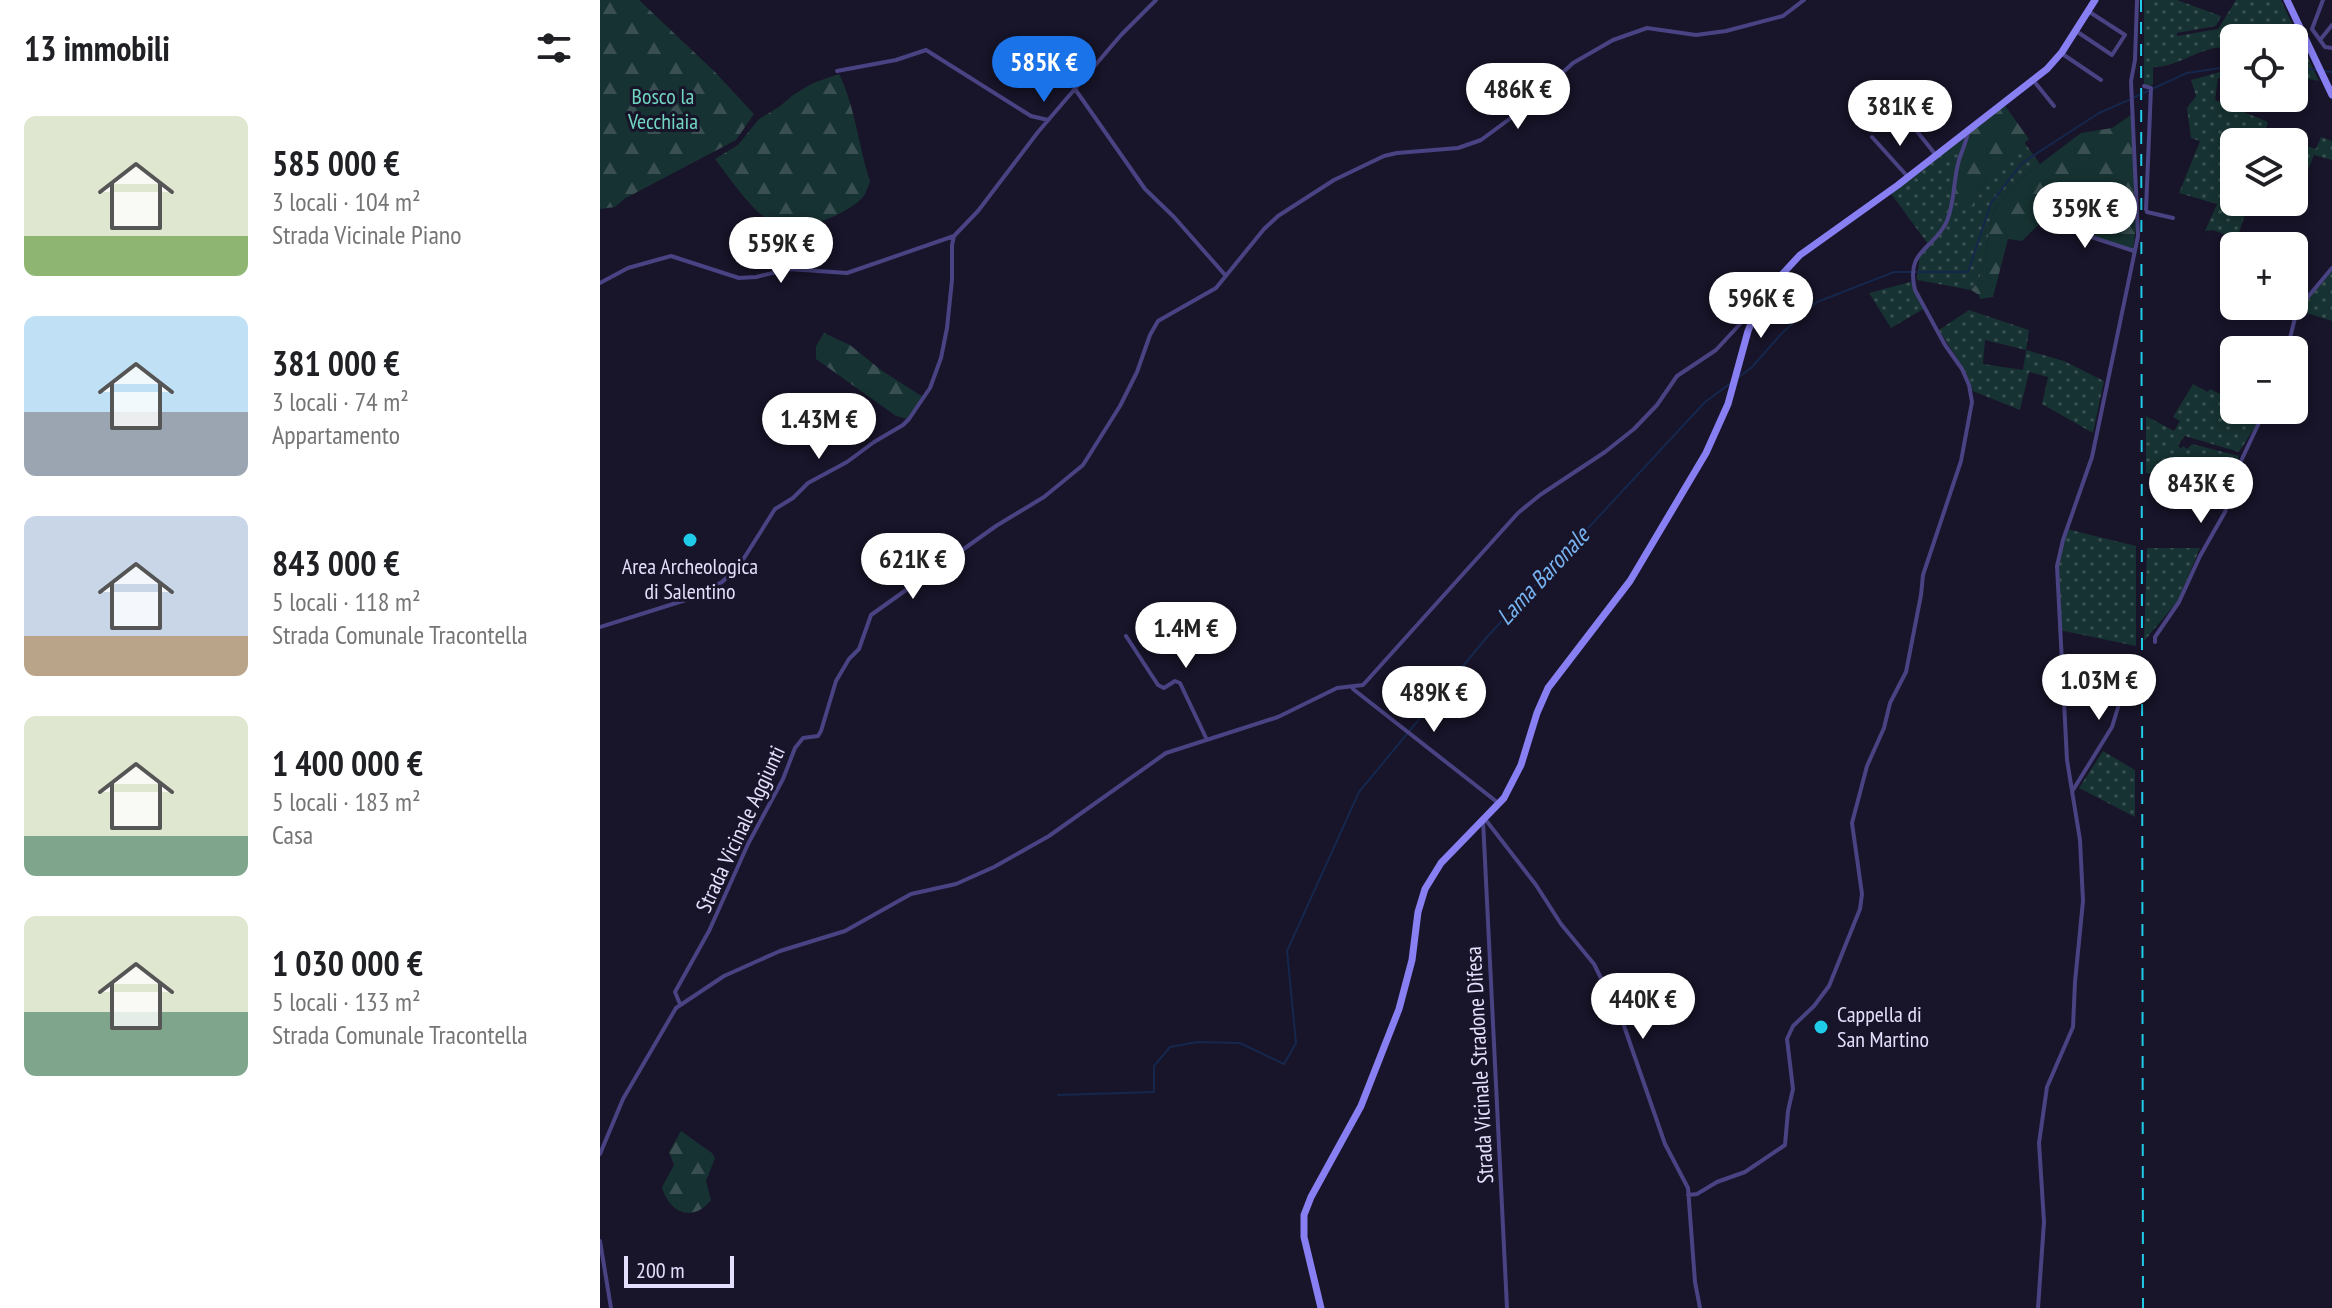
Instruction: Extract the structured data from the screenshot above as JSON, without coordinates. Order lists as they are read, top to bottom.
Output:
{
  "streets": {
    "street": ["Strada Vicinale Aggiunti", "Strada Vicinale Stradone Difesa"]
  },
  "water": ["Lama Baronale"],
  "parks": ["Bosco la Vecchiaia"],
  "places": ["Area Archeologica di Salentino", "Cappella di San Martino"],
  "scale_bar": "200 m",
  "page": {
    "heading": "13 immobili",
    "map_buttons": ["+", "−"],
    "price": [
      "585K €",
      "486K €",
      "381K €",
      "359K €",
      "559K €",
      "596K €",
      "1.43M €",
      "843K €",
      "621K €",
      "1.4M €",
      "1.03M €",
      "489K €",
      "440K €"
    ],
    "list": [
      {
        "name": "585 000 €",
        "note": "3 locali · 104 m² · Strada Vicinale Piano"
      },
      {
        "name": "381 000 €",
        "note": "3 locali · 74 m² · Appartamento"
      },
      {
        "name": "843 000 €",
        "note": "5 locali · 118 m² · Strada Comunale Tracontella"
      },
      {
        "name": "1 400 000 €",
        "note": "5 locali · 183 m² · Casa"
      },
      {
        "name": "1 030 000 €",
        "note": "5 locali · 133 m² · Strada Comunale Tracontella"
      }
    ],
    "scale": "200 m"
  }
}
